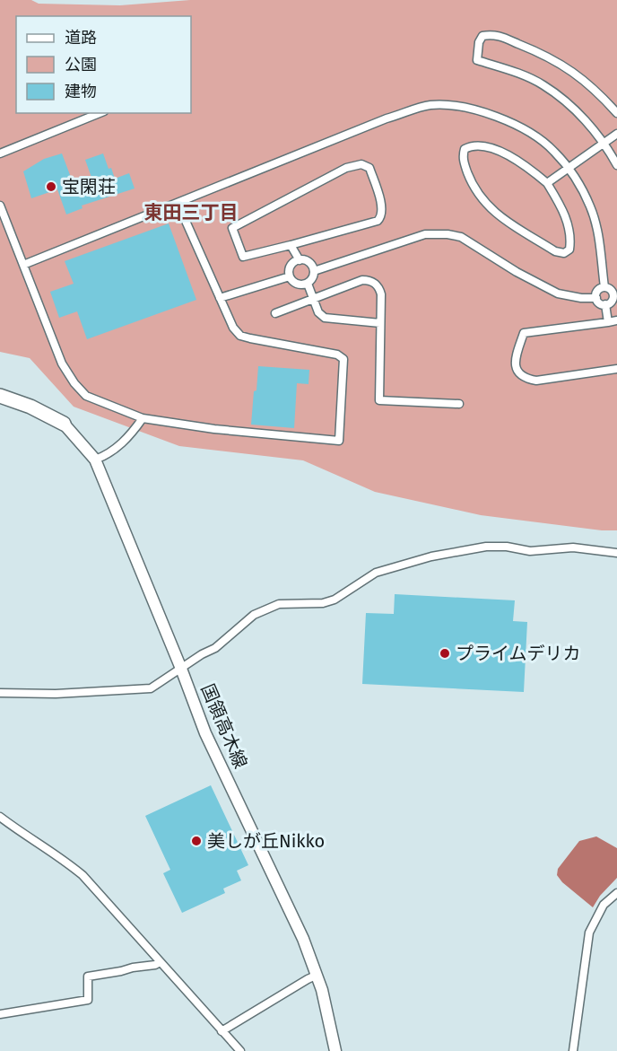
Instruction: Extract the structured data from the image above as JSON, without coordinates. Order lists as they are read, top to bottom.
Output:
{
  "streets": {
    "main road": ["国領高木線"]
  },
  "districts": ["東田三丁目"],
  "places": ["宝閑荘", "プライムデリカ", "美しが丘Nikko"],
  "legend": ["道路", "公園", "建物"]
}
